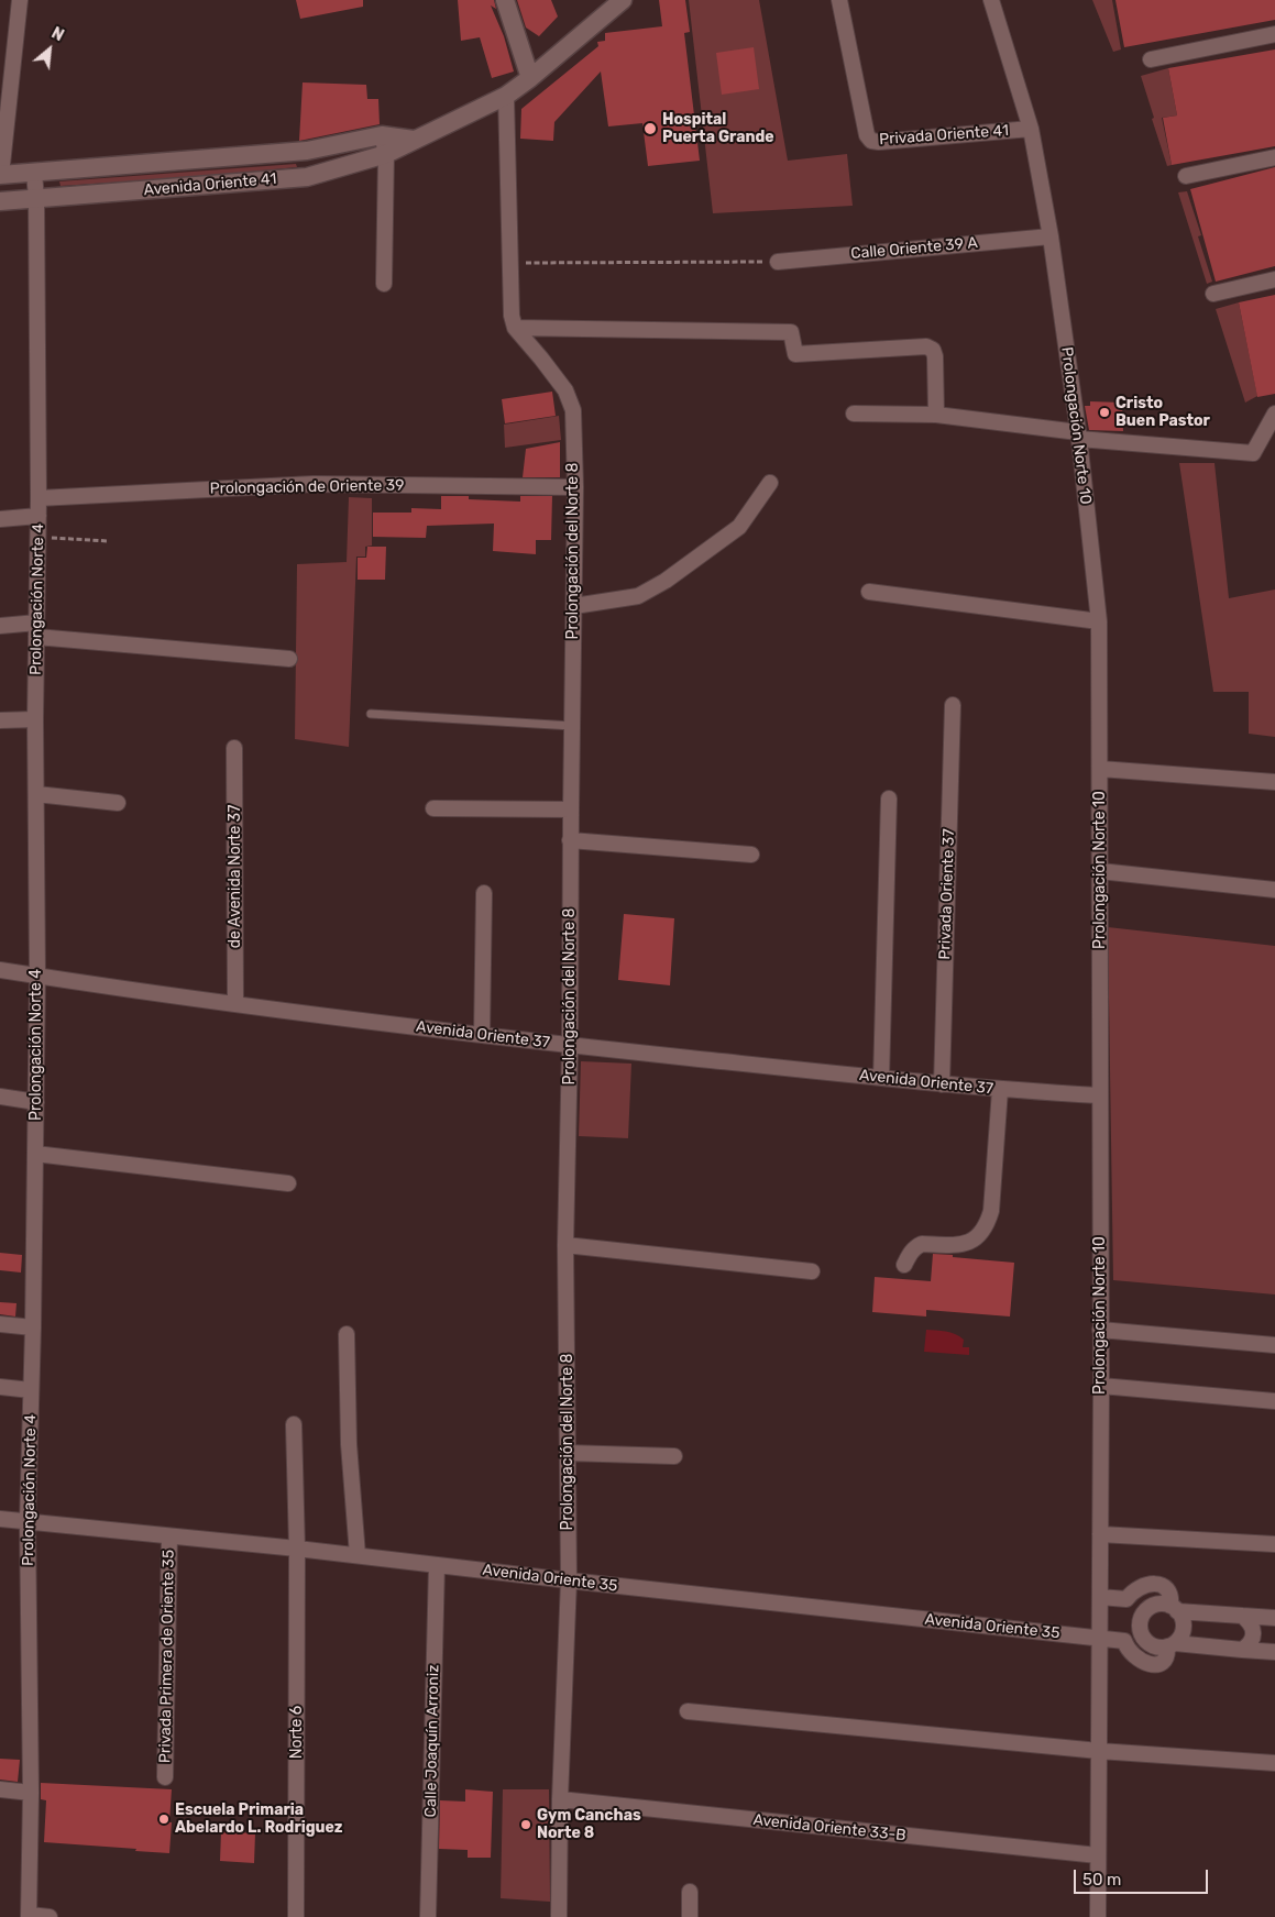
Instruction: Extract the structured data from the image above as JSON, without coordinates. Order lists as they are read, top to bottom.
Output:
{
  "streets": {
    "street": [
      "Privada Oriente 41",
      "Avenida Oriente 41",
      "Calle Oriente 39 A",
      "Prolongación Norte 10",
      "Prolongación de Oriente 39",
      "Prolongación del Norte 8",
      "Prolongación Norte 4",
      "de Avenida Norte 37",
      "Privada Oriente 37",
      "Avenida Oriente 37",
      "Avenida Oriente 35",
      "Privada Primera de Oriente 35",
      "Norte 6",
      "Calle Joaquín Arroniz",
      "Avenida Oriente 33-B"
    ]
  },
  "crossings": [
    ["Privada Oriente 41", "Prolongación Norte 10"],
    ["Avenida Oriente 41", "Prolongación Norte 4"],
    ["Calle Oriente 39 A", "Prolongación Norte 10"],
    ["Prolongación Norte 10", "Avenida Oriente 37"],
    ["Prolongación Norte 10", "Avenida Oriente 35"],
    ["Prolongación Norte 10", "Avenida Oriente 33-B"],
    ["Prolongación de Oriente 39", "Prolongación del Norte 8"],
    ["Prolongación de Oriente 39", "Prolongación Norte 4"],
    ["Prolongación del Norte 8", "Avenida Oriente 37"],
    ["Prolongación del Norte 8", "Avenida Oriente 35"],
    ["Prolongación del Norte 8", "Avenida Oriente 33-B"],
    ["Prolongación Norte 4", "Avenida Oriente 37"],
    ["Prolongación Norte 4", "Avenida Oriente 35"],
    ["de Avenida Norte 37", "Avenida Oriente 37"],
    ["Privada Oriente 37", "Avenida Oriente 37"],
    ["Avenida Oriente 35", "Privada Primera de Oriente 35"],
    ["Avenida Oriente 35", "Norte 6"],
    ["Avenida Oriente 35", "Calle Joaquín Arroniz"]
  ],
  "places": [
    "Hospital Puerta Grande",
    "Cristo Buen Pastor",
    "Escuela Primaria Abelardo L. Rodriguez",
    "Gym Canchas Norte 8"
  ],
  "scale_bar": "50 m",
  "north": "top right"
}
